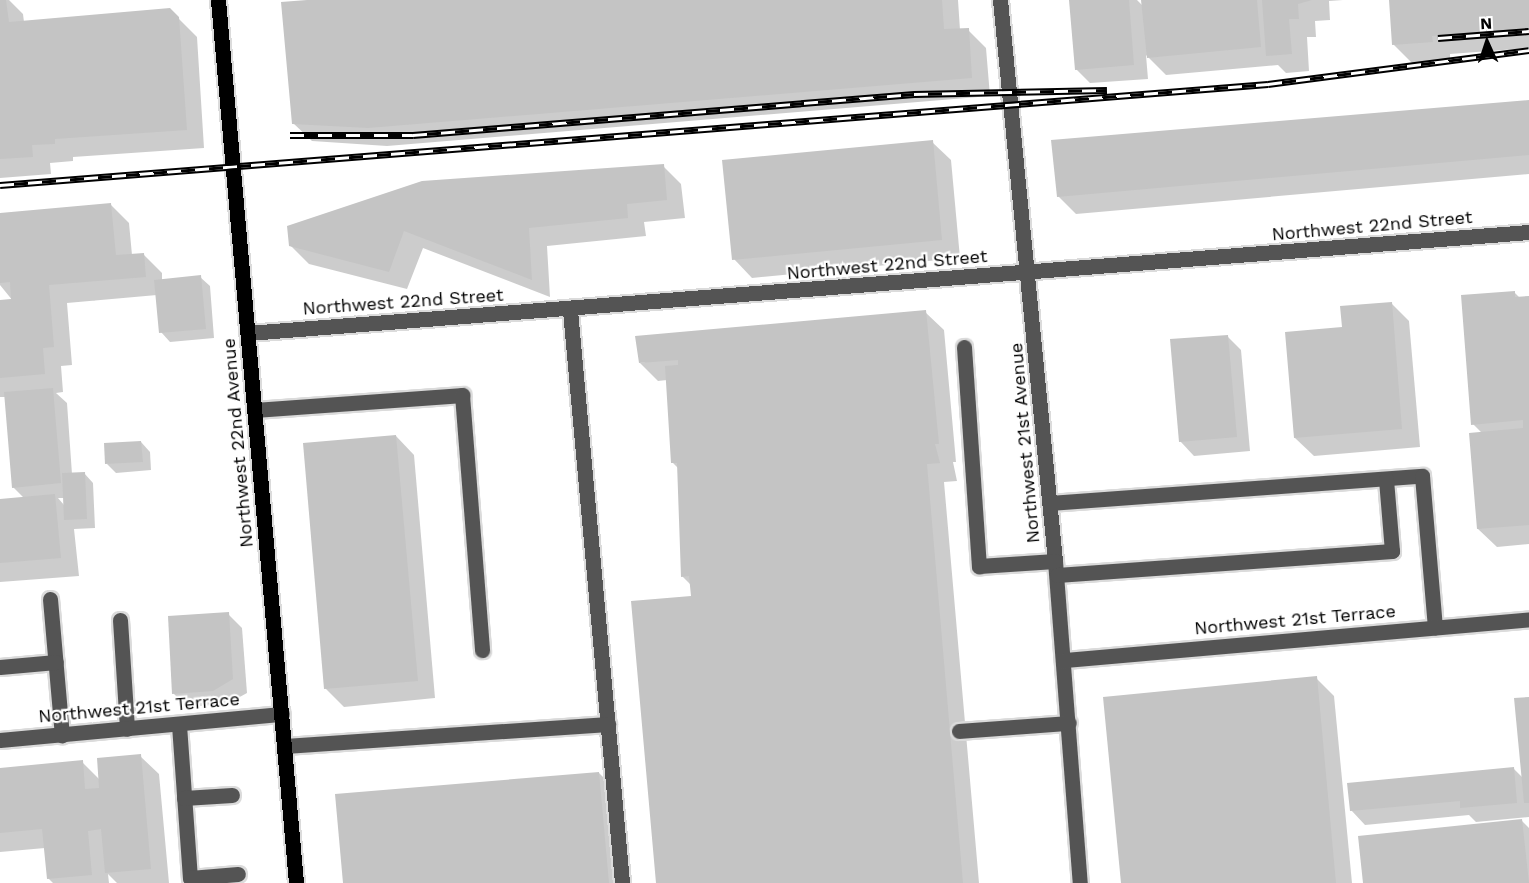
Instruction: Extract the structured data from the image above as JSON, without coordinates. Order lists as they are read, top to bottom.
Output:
{
  "streets": {
    "main road": ["Northwest 22nd Avenue"],
    "street": ["Northwest 22nd Street", "Northwest 21st Avenue", "Northwest 21st Terrace"]
  },
  "crossings": [
    ["Northwest 22nd Street", "Northwest 22nd Avenue"],
    ["Northwest 22nd Street", "Northwest 21st Avenue"],
    ["Northwest 22nd Avenue", "Northwest 21st Terrace"],
    ["Northwest 21st Avenue", "Northwest 21st Terrace"]
  ],
  "north": "top"
}
